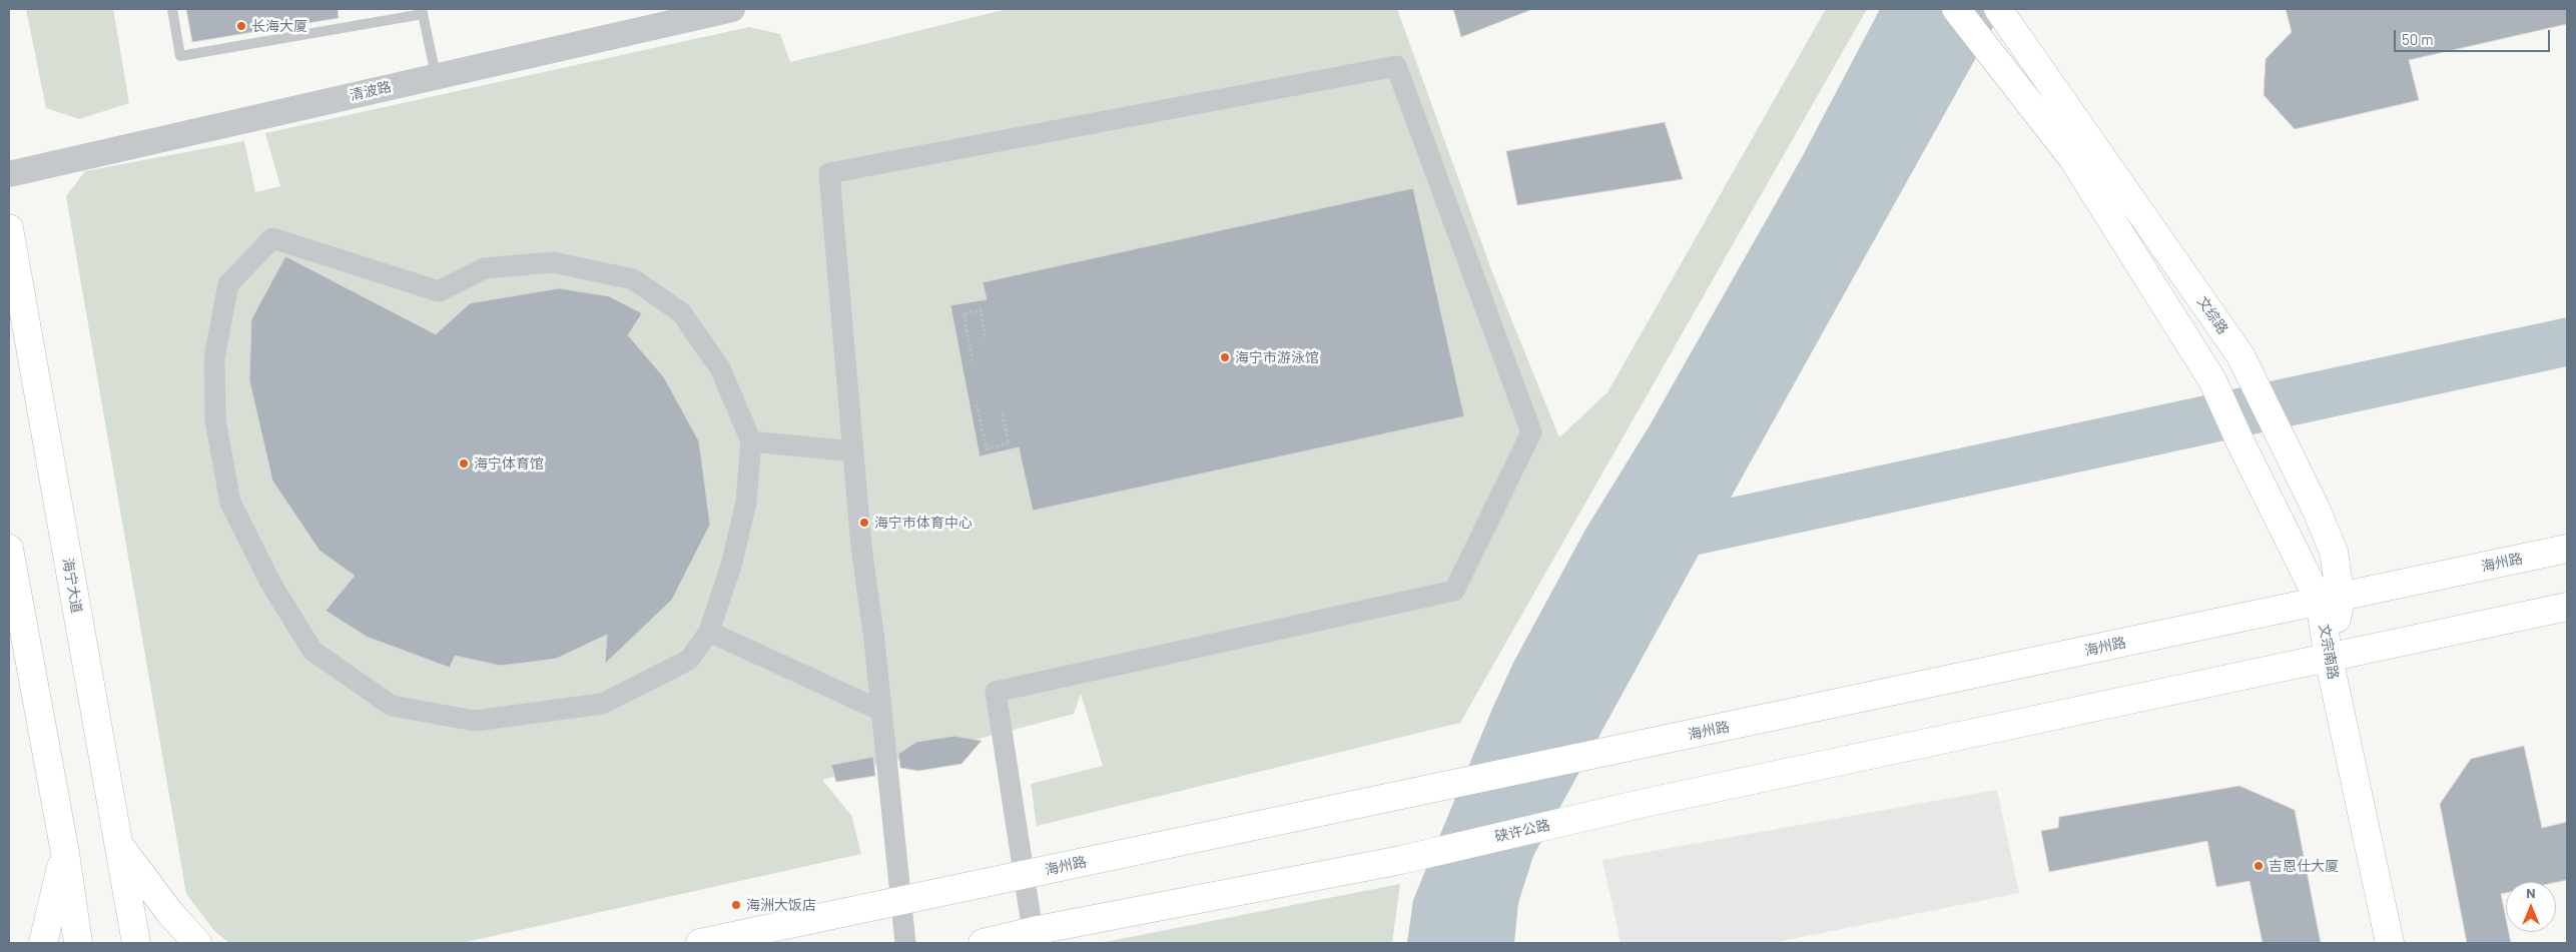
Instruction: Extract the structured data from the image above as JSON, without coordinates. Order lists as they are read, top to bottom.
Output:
{
  "streets": {
    "main road": [
      "文综路",
      "海州路",
      "海宁大道",
      "文宗南路",
      "硖许公路"
    ],
    "street": ["清波路"]
  },
  "crossings": [
    ["文综路", "海州路"],
    ["文综路", "文宗南路"],
    ["文综路", "硖许公路"],
    ["文宗南路", "硖许公路"]
  ],
  "places": [
    "长海大厦",
    "海宁市游泳馆",
    "海宁体育馆",
    "海宁市体育中心",
    "吉恩仕大厦",
    "海洲大饭店"
  ],
  "scale_bar": "50 m",
  "north": "top"
}
